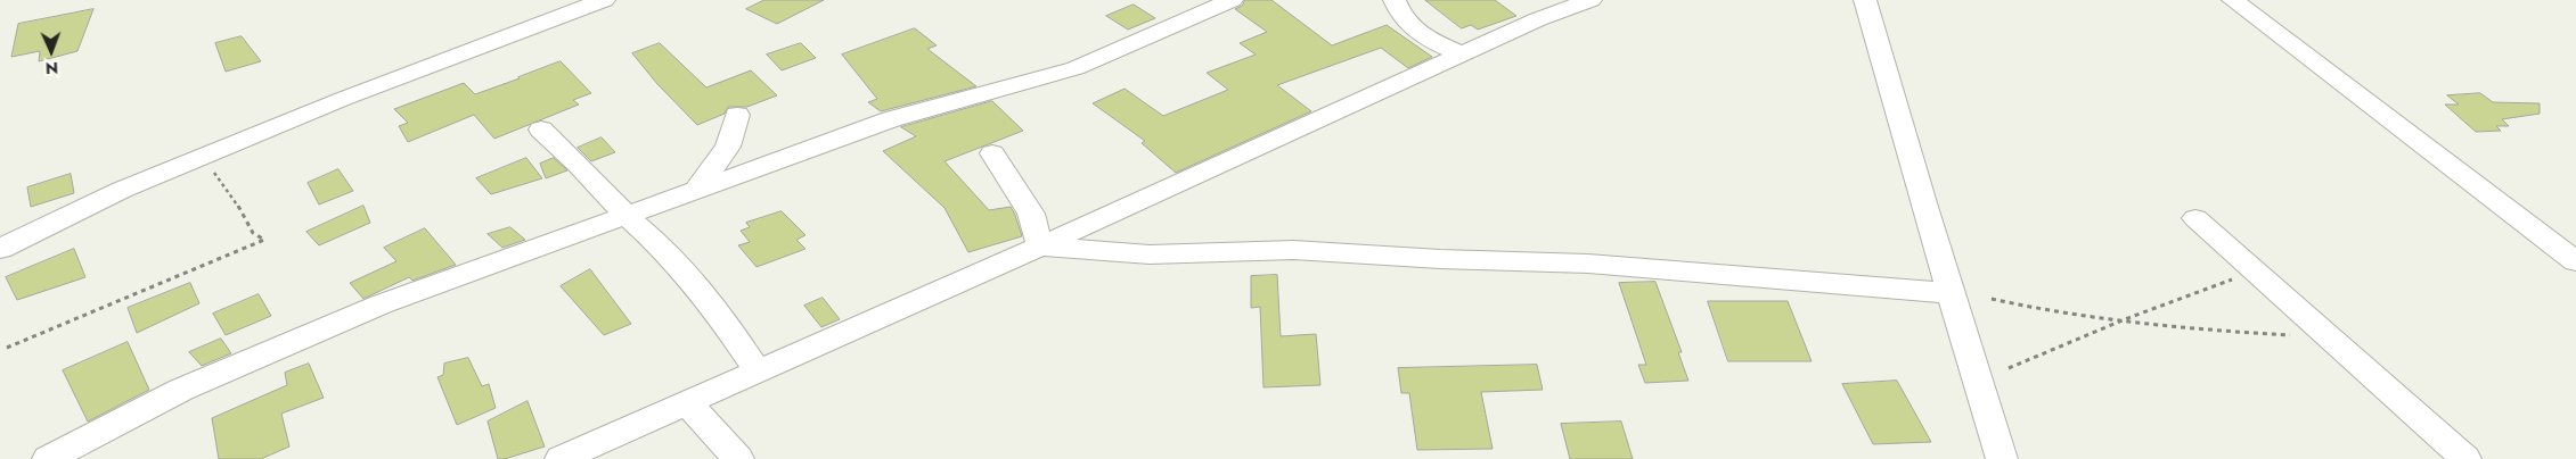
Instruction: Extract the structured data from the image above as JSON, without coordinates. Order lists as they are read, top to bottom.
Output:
{
  "north": "bottom"
}
